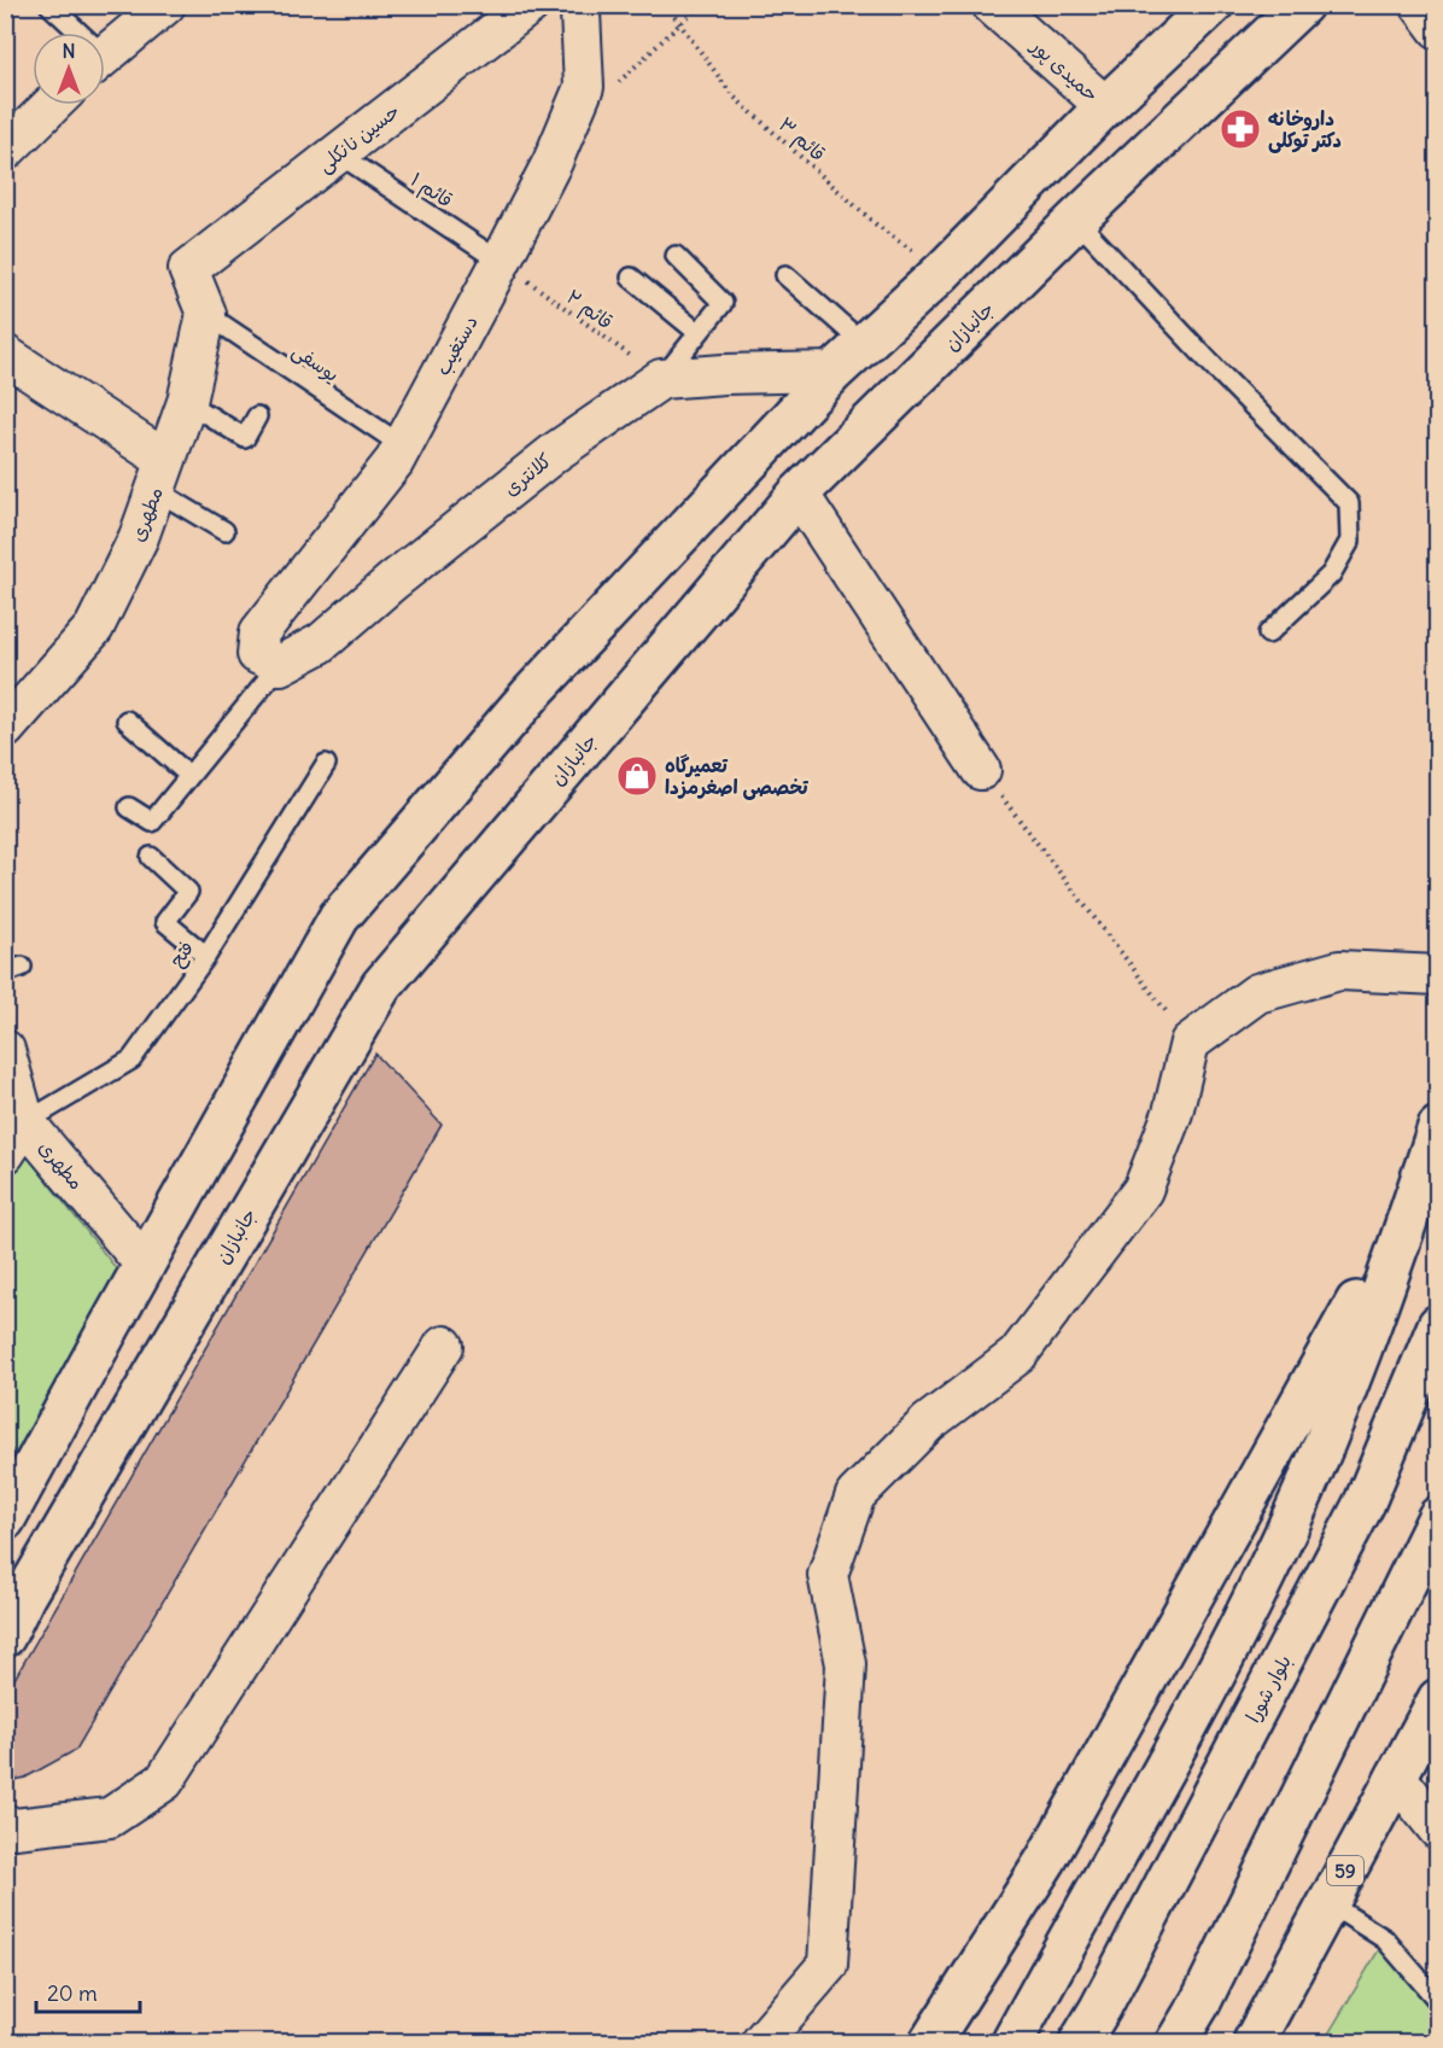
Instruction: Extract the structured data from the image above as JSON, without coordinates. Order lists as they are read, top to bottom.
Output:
{
  "streets": {
    "main road": ["جانبازان", "بلوار شورا", "59"],
    "street": [
      "حمیدی پور",
      "حسین نانکلی",
      "دستغیب",
      "کلانتری",
      "مطهری"
    ],
    "lane": ["قائم ۱", "یوسفی", "فتح"],
    "path": ["قائم ۳", "قائم ۲"]
  },
  "crossings": [
    ["حسین نانکلی", "قائم ۱"],
    ["حسین نانکلی", "یوسفی"],
    ["حسین نانکلی", "مطهری"],
    ["قائم ۱", "قائم ۲"],
    ["قائم ۱", "دستغیب"],
    ["قائم ۲", "دستغیب"],
    ["قائم ۲", "کلانتری"],
    ["دستغیب", "یوسفی"],
    ["دستغیب", "کلانتری"],
    ["یوسفی", "مطهری"],
    ["مطهری", "فتح"]
  ],
  "places": {
    "pharmacy": ["داروخانه دکتر توکلی"],
    "shop": ["تعمیرگاه تخصصی اصغرمزدا"]
  },
  "scale_bar": "20 m",
  "north": "top"
}
